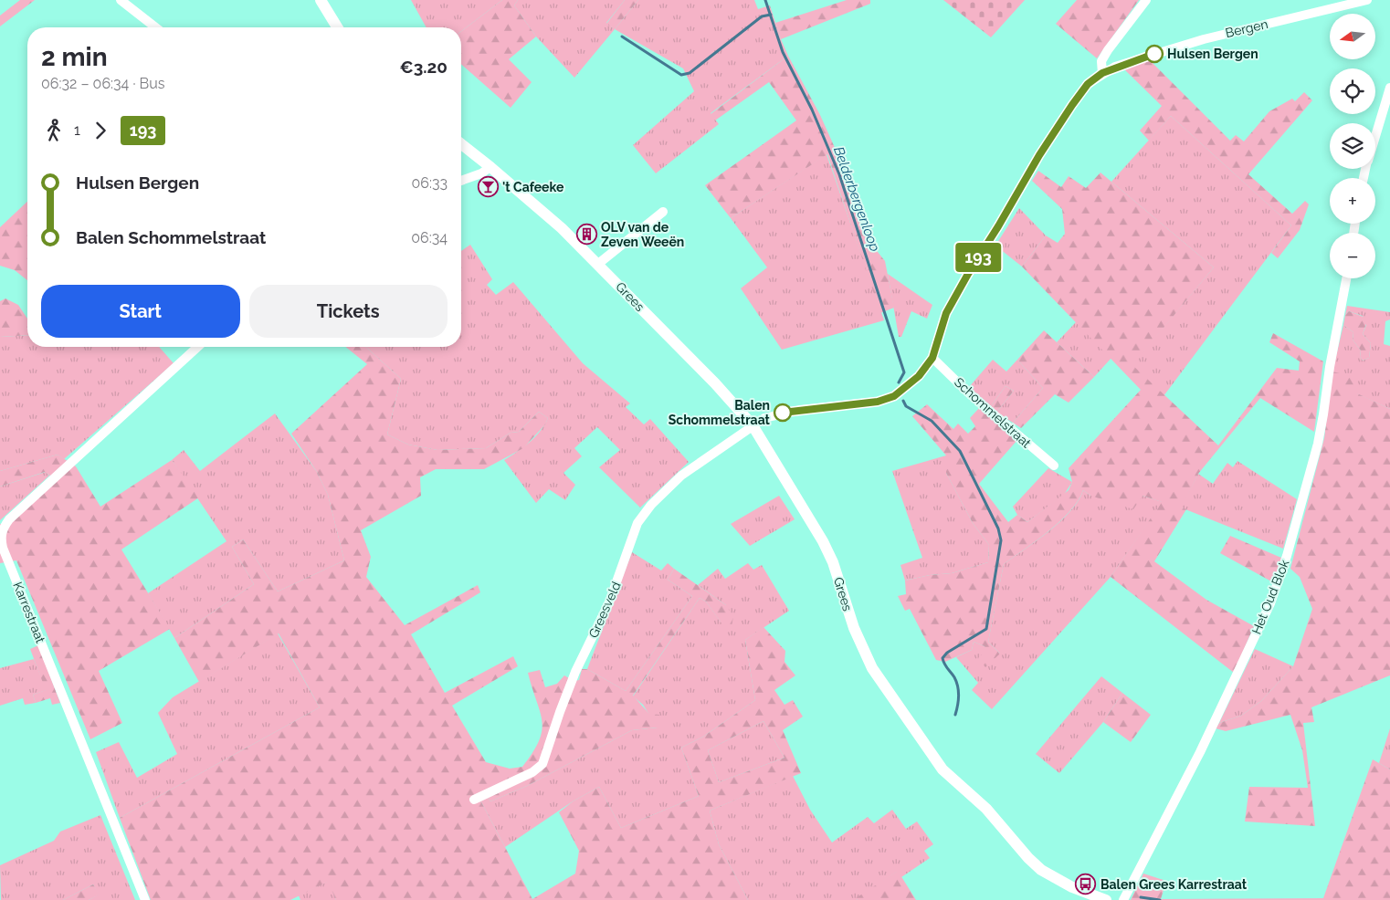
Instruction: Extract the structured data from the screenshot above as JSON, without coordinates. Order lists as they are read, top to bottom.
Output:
{
  "streets": {
    "street": [
      "Bergen",
      "Grees",
      "Schommelstraat",
      "Het Oud Blok",
      "Greesveld",
      "Karrestraat"
    ]
  },
  "crossings": [
    ["Grees", "Greesveld"]
  ],
  "water": ["Belderbergenloop"],
  "places": {
    "other": ["Hulsen Bergen", "Balen Schommelstraat"],
    "bar": ["'t Cafeeke"],
    "building": ["OLV van de Zeven Weeën"],
    "bus stop": ["Balen Grees Karrestraat"]
  },
  "lines": ["bus line 193"],
  "north": "left",
  "page": {
    "on_map": "193",
    "map_buttons": ["+", "−"],
    "heading": ["2 min", "06:32 – 06:34 · Bus", "€3.20"],
    "legs": ["1", "193"],
    "list": [
      {
        "name": "Hulsen Bergen",
        "value": "06:33"
      },
      {
        "name": "Balen Schommelstraat",
        "value": "06:34"
      }
    ],
    "buttons": ["Start", "Tickets"]
  }
}
